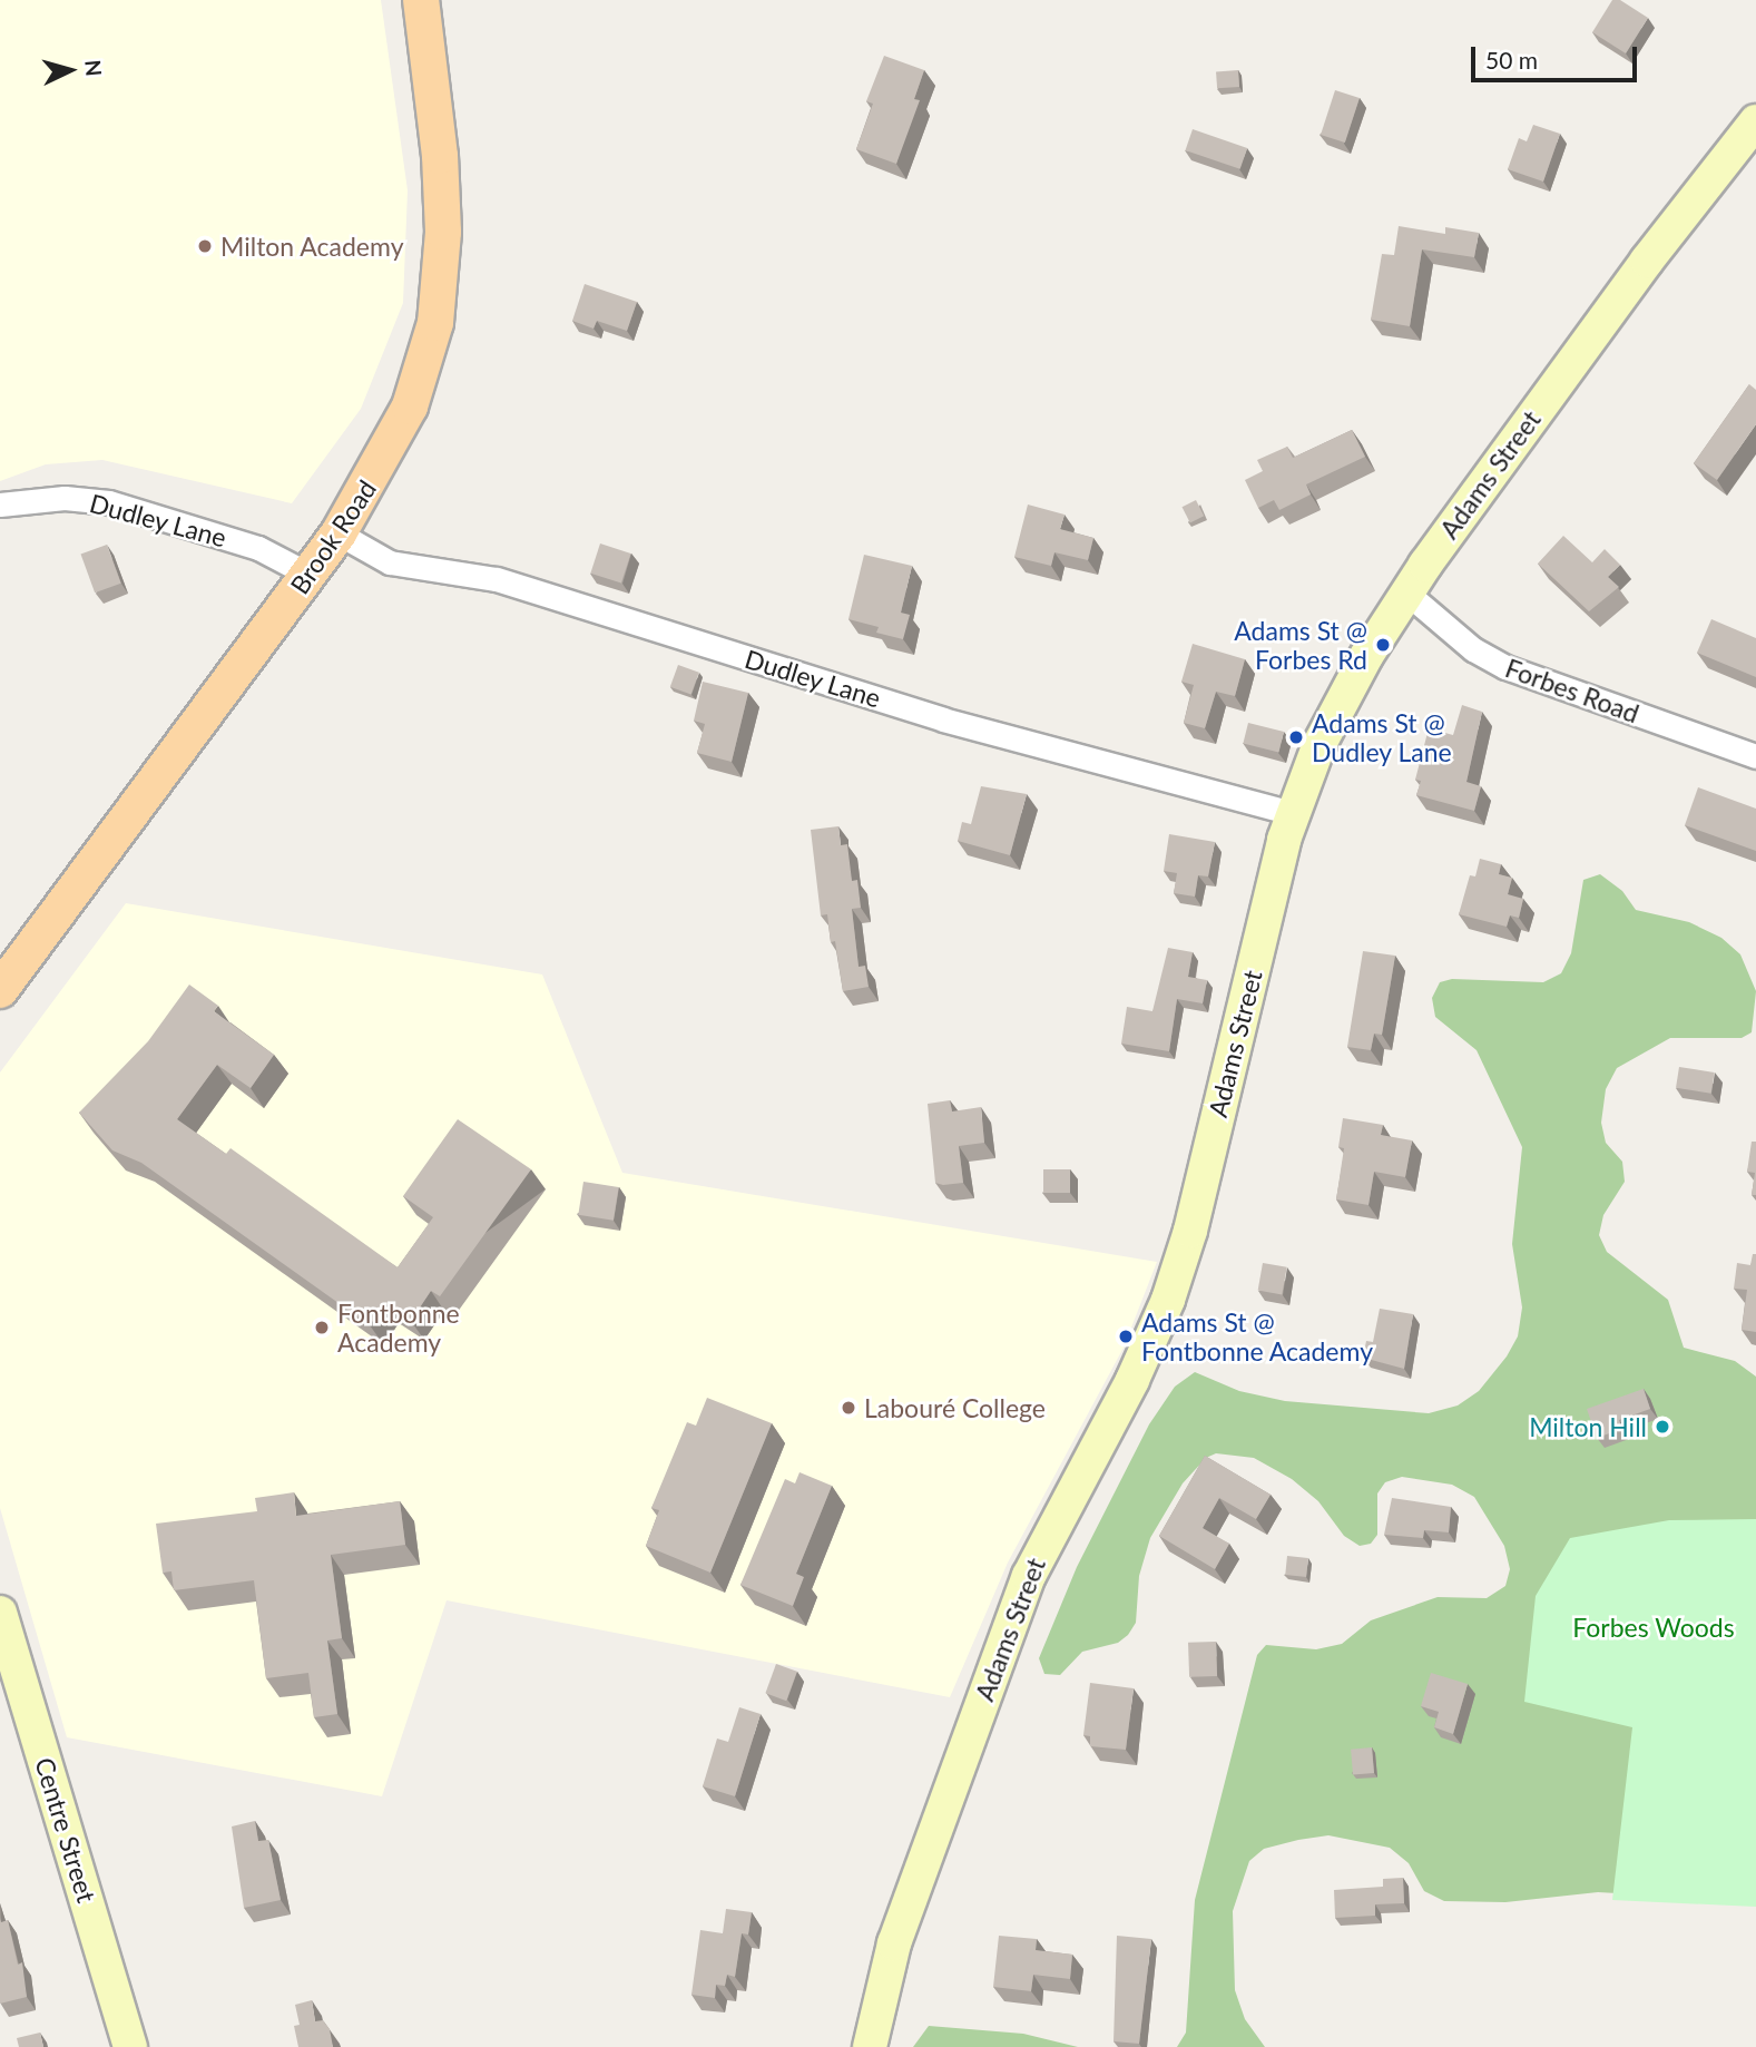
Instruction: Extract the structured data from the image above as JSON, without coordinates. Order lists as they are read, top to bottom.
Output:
{
  "streets": {
    "main road": ["Adams Street", "Brook Road", "Centre Street"],
    "street": ["Dudley Lane", "Forbes Road"]
  },
  "crossings": [
    ["Adams Street", "Dudley Lane"],
    ["Adams Street", "Forbes Road"],
    ["Dudley Lane", "Brook Road"]
  ],
  "parks": ["Forbes Woods"],
  "places": [
    "Milton Academy",
    "Adams St @ Forbes Rd",
    "Adams St @ Dudley Lane",
    "Fontbonne Academy",
    "Adams St @ Fontbonne Academy",
    "Labouré College",
    "Milton Hill"
  ],
  "scale_bar": "50 m",
  "north": "right"
}
